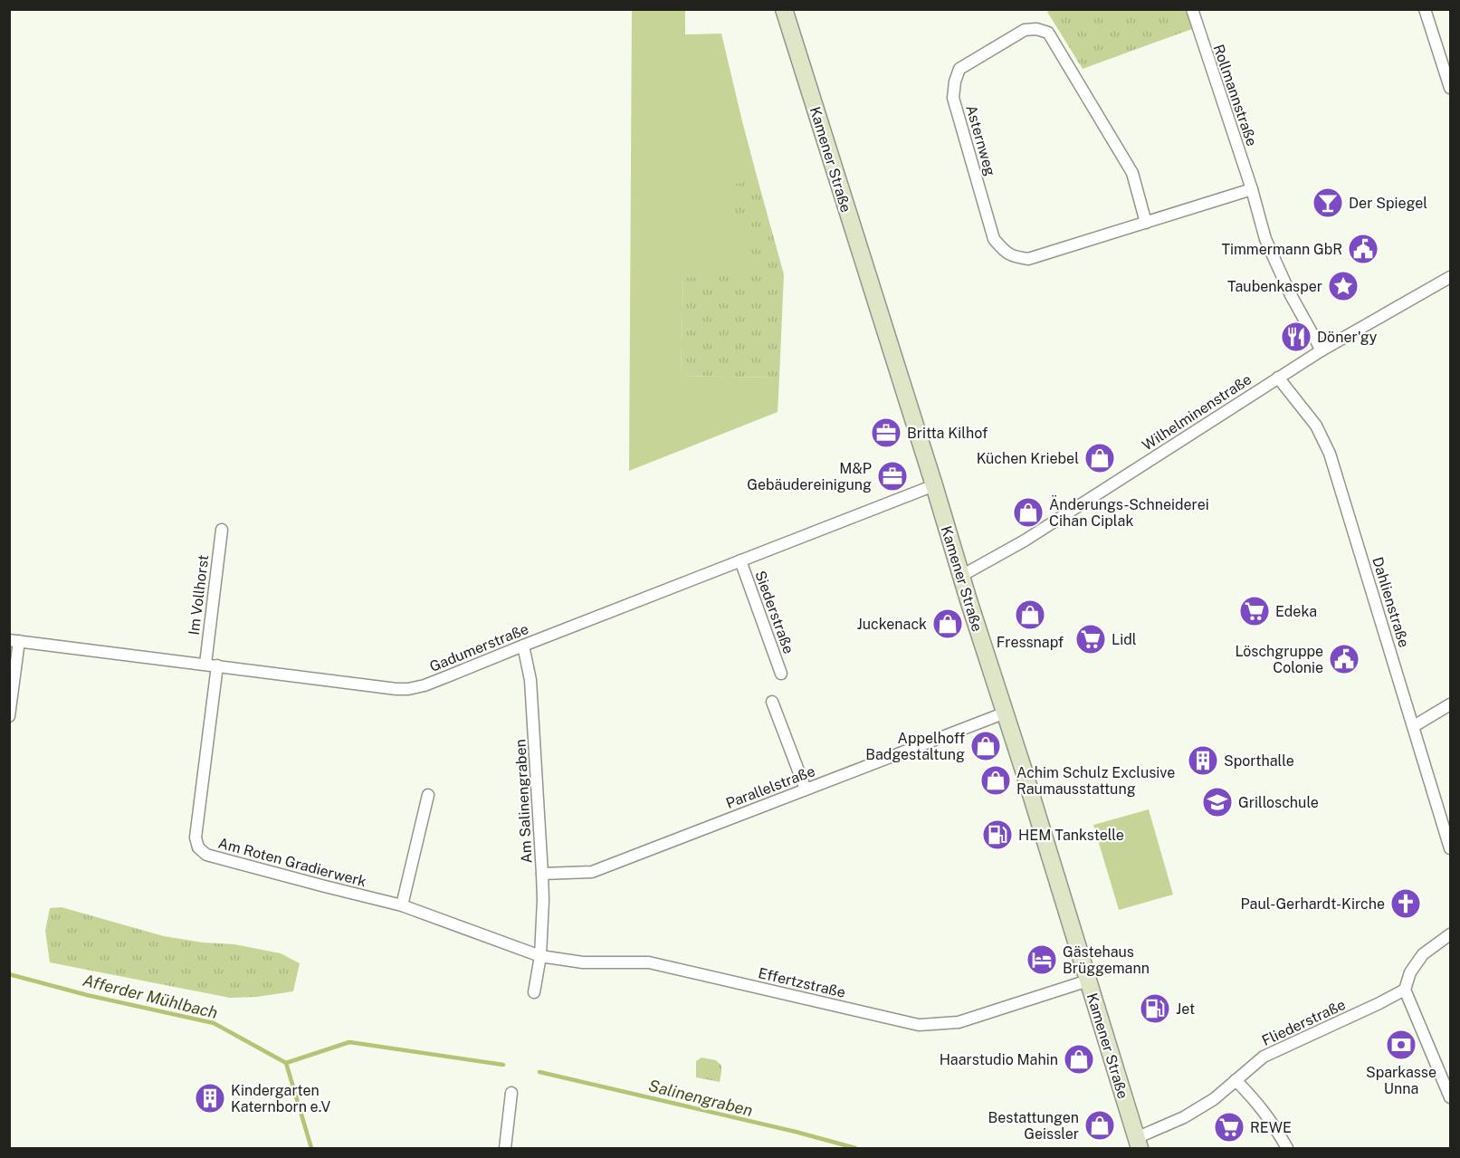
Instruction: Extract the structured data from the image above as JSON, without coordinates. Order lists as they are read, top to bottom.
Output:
{
  "streets": {
    "main road": ["Kamener Straße"],
    "street": [
      "Rollmannstraße",
      "Asternweg",
      "Wilhelminenstraße",
      "Im Vollhorst",
      "Dahlienstraße",
      "Siederstraße",
      "Gadumerstraße",
      "Parallelstraße",
      "Am Salinengraben",
      "Am Roten Gradierwerk",
      "Effertzstraße",
      "Fliederstraße"
    ]
  },
  "crossings": [
    ["Rollmannstraße", "Asternweg"],
    ["Rollmannstraße", "Wilhelminenstraße"],
    ["Kamener Straße", "Wilhelminenstraße"],
    ["Kamener Straße", "Gadumerstraße"],
    ["Kamener Straße", "Parallelstraße"],
    ["Kamener Straße", "Effertzstraße"],
    ["Kamener Straße", "Fliederstraße"],
    ["Wilhelminenstraße", "Dahlienstraße"],
    ["Im Vollhorst", "Gadumerstraße"],
    ["Siederstraße", "Gadumerstraße"],
    ["Gadumerstraße", "Am Salinengraben"],
    ["Gadumerstraße", "Am Roten Gradierwerk"],
    ["Parallelstraße", "Am Salinengraben"],
    ["Am Salinengraben", "Am Roten Gradierwerk"],
    ["Am Salinengraben", "Effertzstraße"],
    ["Am Roten Gradierwerk", "Effertzstraße"]
  ],
  "water": ["Afferder Mühlbach", "Salinengraben"],
  "places": {
    "bar": ["Der Spiegel"],
    "public building": ["Timmermann GbR", "Löschgruppe Colonie"],
    "place": ["Taubenkasper"],
    "restaurant": ["Döner'gy"],
    "office": ["Britta Kilhof", "M&P Gebäudereinigung"],
    "shop": [
      "Küchen Kriebel",
      "Änderungs-Schneiderei Cihan Ciplak",
      "Fressnapf",
      "Juckenack",
      "Appelhoff Badgestaltung",
      "Achim Schulz Exclusive Raumausstattung",
      "Haarstudio Mahin",
      "Bestattungen Geissler"
    ],
    "supermarket": ["Edeka", "Lidl", "REWE"],
    "building": ["Sporthalle", "Kindergarten Katernborn e.V"],
    "school or university": ["Grilloschule"],
    "fuel station": ["HEM Tankstelle", "Jet"],
    "church": ["Paul-Gerhardt-Kirche"],
    "hotel": ["Gästehaus Brüggemann"],
    "bank": ["Sparkasse Unna"]
  }
}
